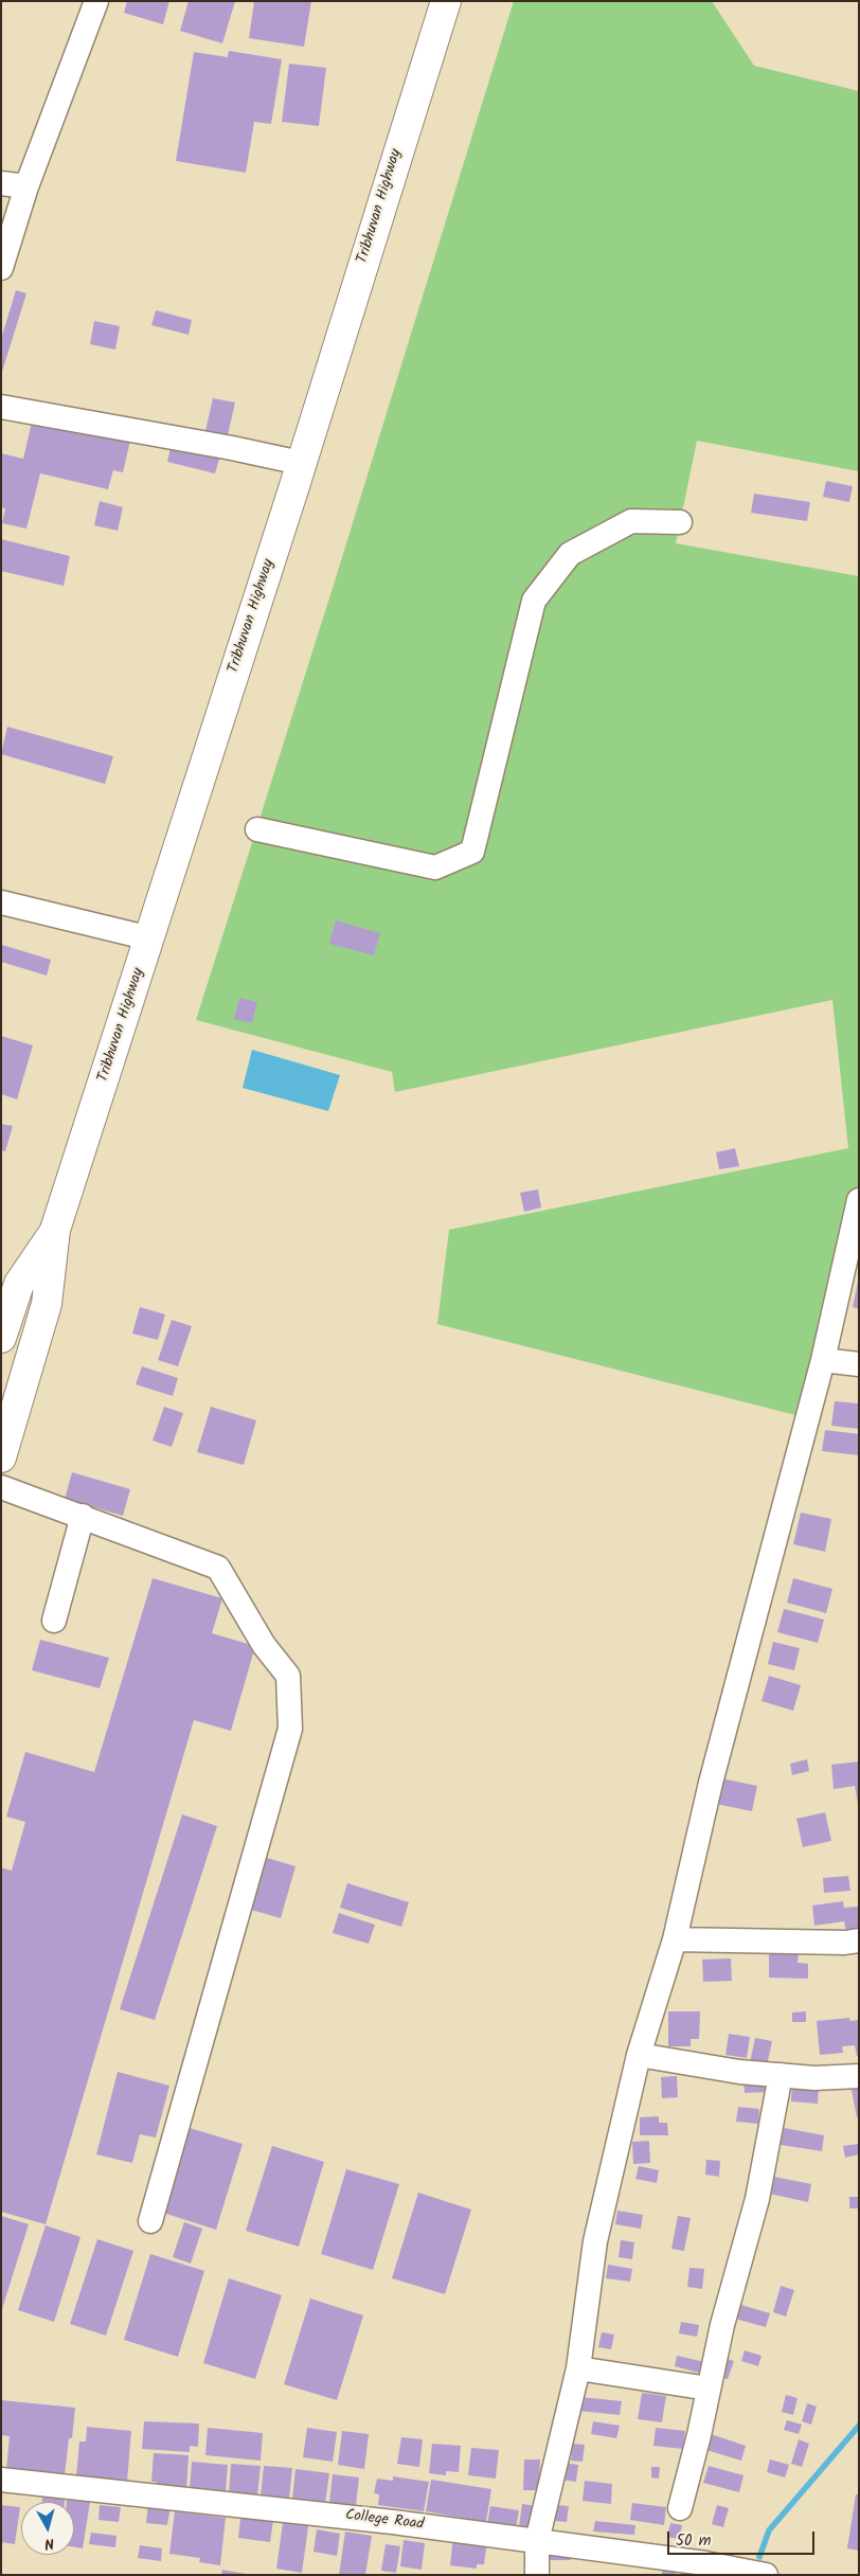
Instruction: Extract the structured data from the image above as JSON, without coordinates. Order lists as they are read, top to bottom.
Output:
{
  "streets": {
    "highway": ["Tribhuvan Highway"],
    "street": ["College Road"]
  },
  "scale_bar": "50 m",
  "north": "bottom"
}
